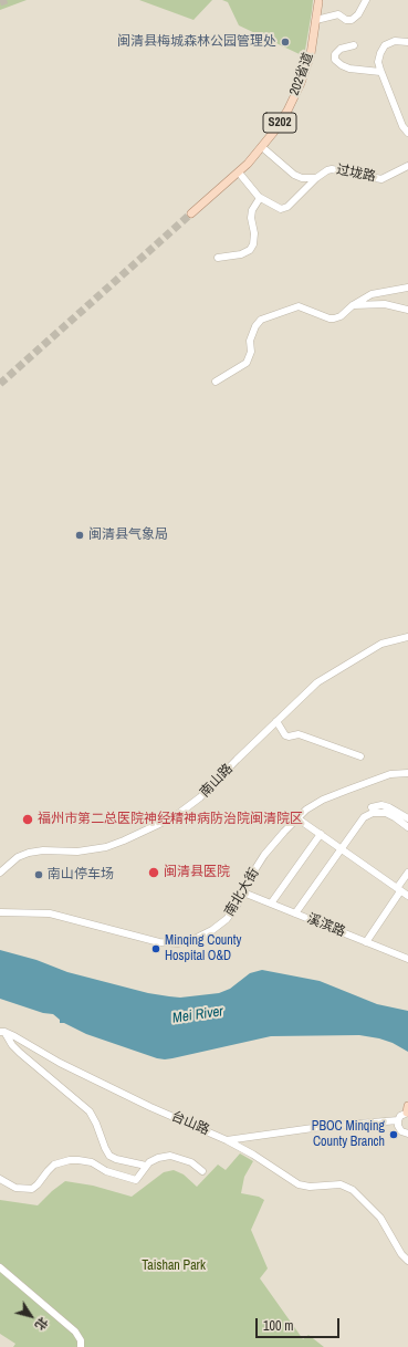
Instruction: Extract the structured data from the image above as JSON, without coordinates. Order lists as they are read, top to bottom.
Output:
{
  "streets": {
    "main road": ["202省道", "S202"],
    "street": [
      "过垅路",
      "南山路",
      "南北大街",
      "溪滨路",
      "台山路"
    ]
  },
  "crossings": [
    ["202省道", "过垅路"],
    ["南北大街", "溪滨路"]
  ],
  "water": ["Mei River"],
  "parks": ["Taishan Park"],
  "places": [
    "闽清县梅城森林公园管理处",
    "闽清县气象局",
    "福州市第二总医院神经精神病防治院闽清院区",
    "闽清县医院",
    "南山停车场",
    "Minqing County Hospital O&D",
    "PBOC Minqing County Branch"
  ],
  "scale_bar": "100 m",
  "north": "bottom right"
}
